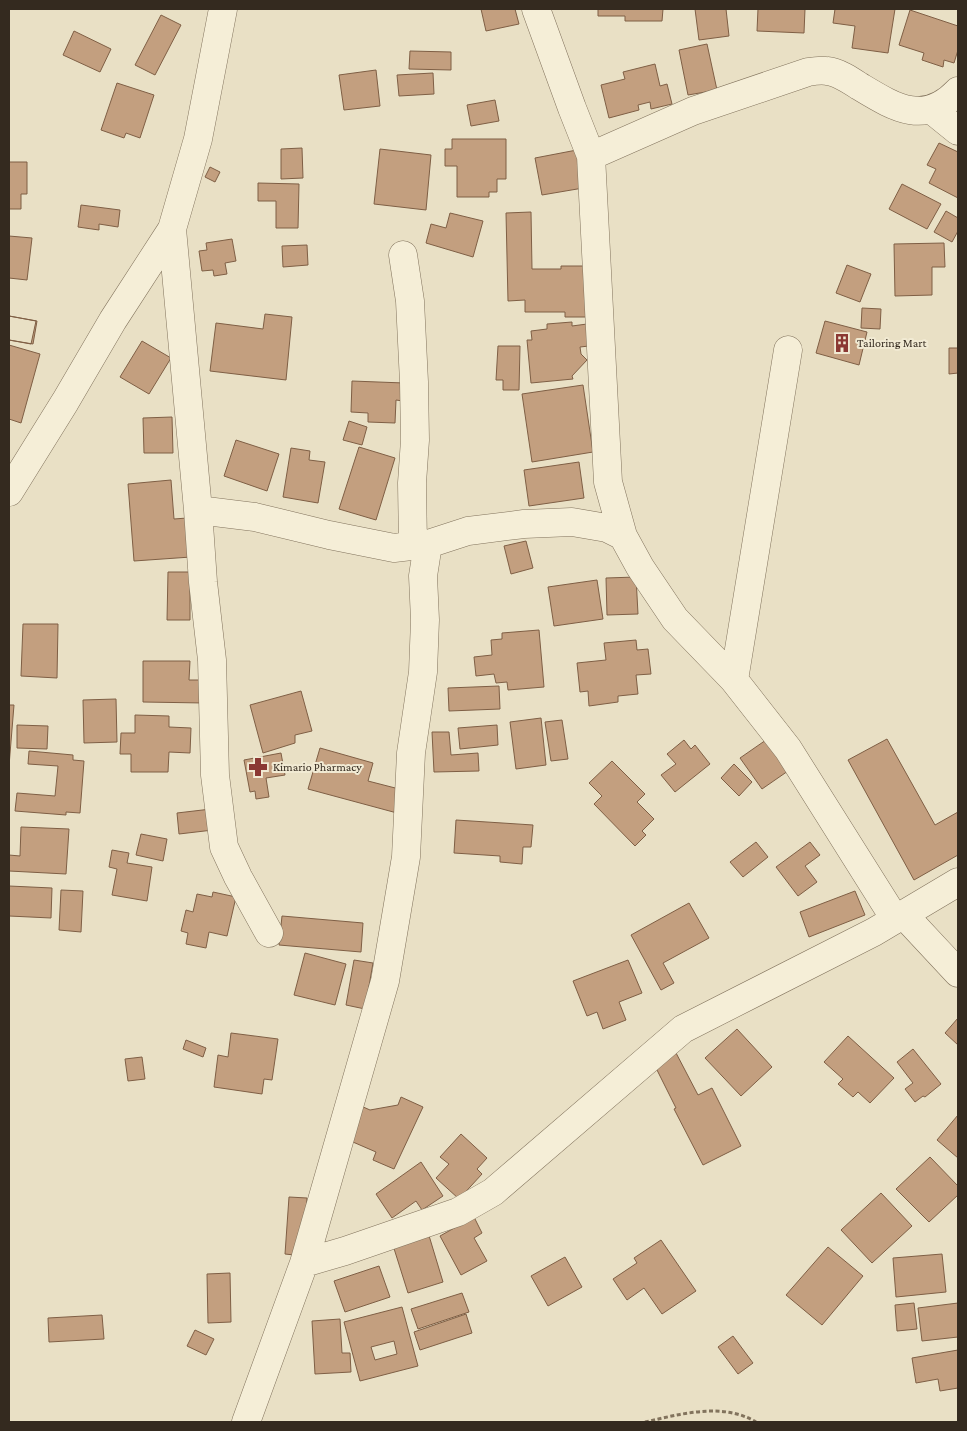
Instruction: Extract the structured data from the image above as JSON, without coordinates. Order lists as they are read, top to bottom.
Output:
{
  "places": {
    "building": ["Tailoring Mart"],
    "pharmacy": ["Kimario Pharmacy"]
  }
}
